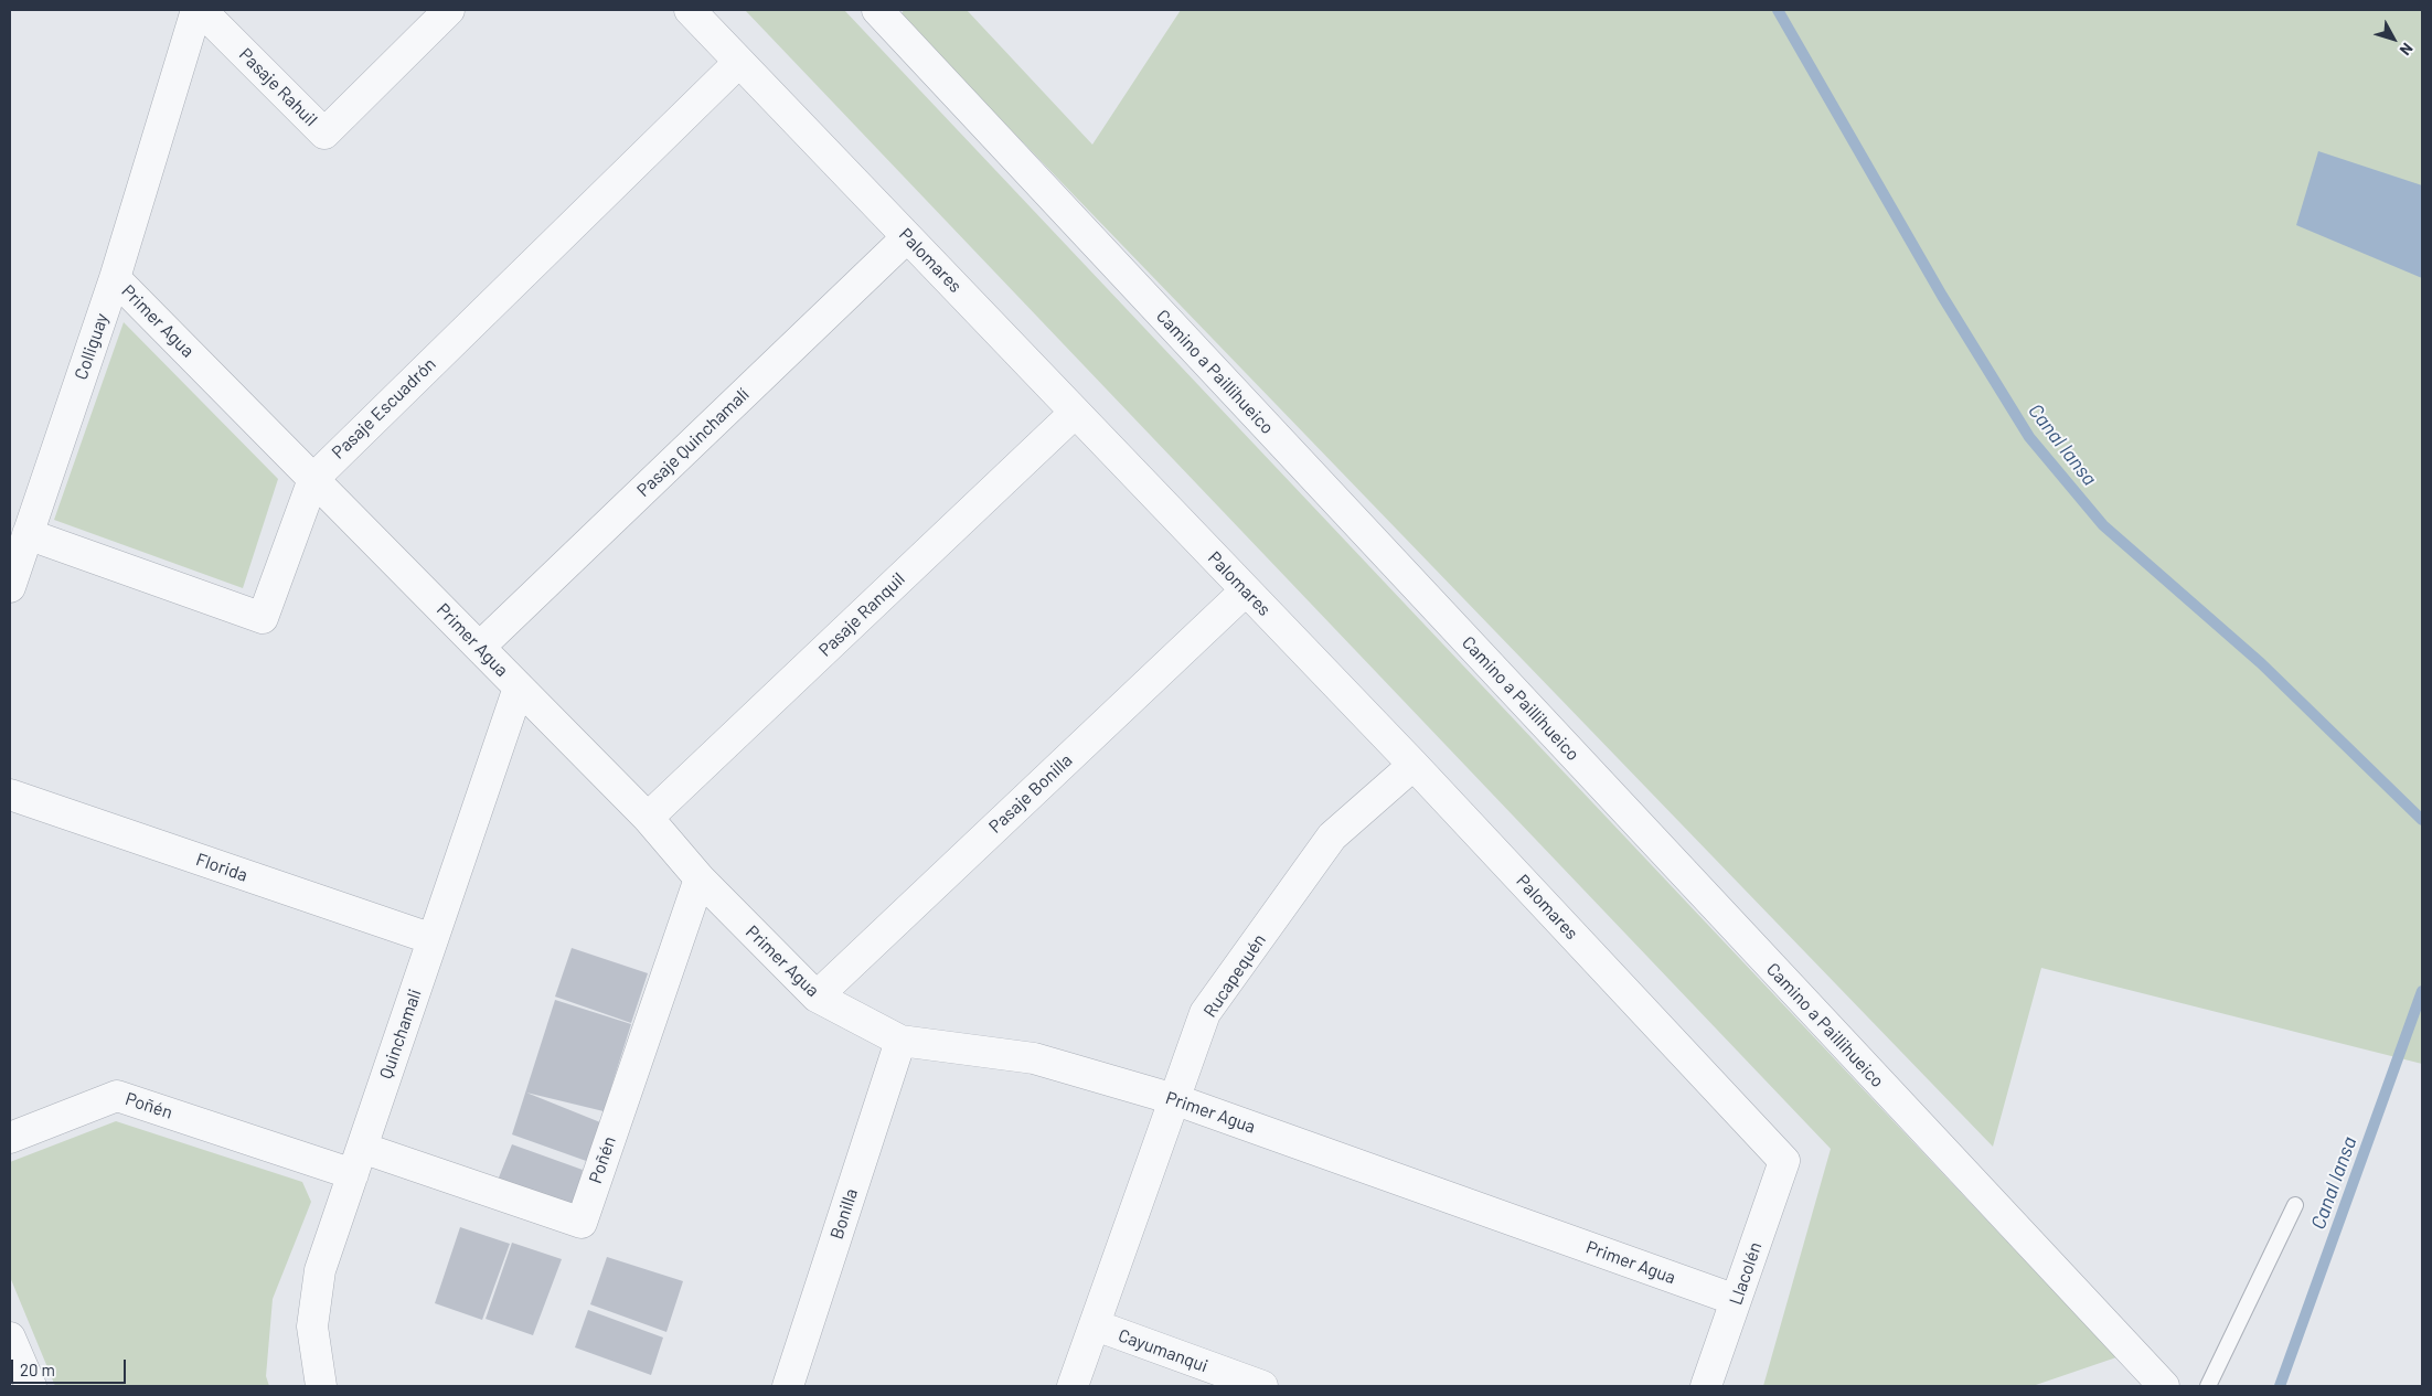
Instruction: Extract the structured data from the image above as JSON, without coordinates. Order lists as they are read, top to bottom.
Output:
{
  "streets": {
    "street": [
      "Pasaje Rahuil",
      "Palomares",
      "Primer Agua",
      "Colliguay",
      "Camino a Paillihueico",
      "Pasaje Escuadrón",
      "Pasaje Quinchamalí",
      "Pasaje Ranquil",
      "Pasaje Bonilla",
      "Florida",
      "Rucapequén",
      "Quinchamali",
      "Poñén",
      "Bonilla",
      "Llacolén",
      "Cayumanqui"
    ]
  },
  "crossings": [
    ["Palomares", "Pasaje Escuadrón"],
    ["Palomares", "Pasaje Quinchamalí"],
    ["Palomares", "Pasaje Ranquil"],
    ["Palomares", "Pasaje Bonilla"],
    ["Palomares", "Rucapequén"],
    ["Palomares", "Llacolén"],
    ["Primer Agua", "Colliguay"],
    ["Primer Agua", "Pasaje Escuadrón"],
    ["Primer Agua", "Pasaje Quinchamalí"],
    ["Primer Agua", "Pasaje Ranquil"],
    ["Primer Agua", "Pasaje Bonilla"],
    ["Primer Agua", "Rucapequén"],
    ["Primer Agua", "Quinchamali"],
    ["Primer Agua", "Poñén"],
    ["Primer Agua", "Bonilla"],
    ["Primer Agua", "Llacolén"],
    ["Colliguay", "Pasaje Escuadrón"],
    ["Florida", "Quinchamali"],
    ["Rucapequén", "Cayumanqui"],
    ["Quinchamali", "Poñén"]
  ],
  "water": ["Canal Iansa"],
  "scale_bar": "20 m",
  "north": "bottom right"
}
